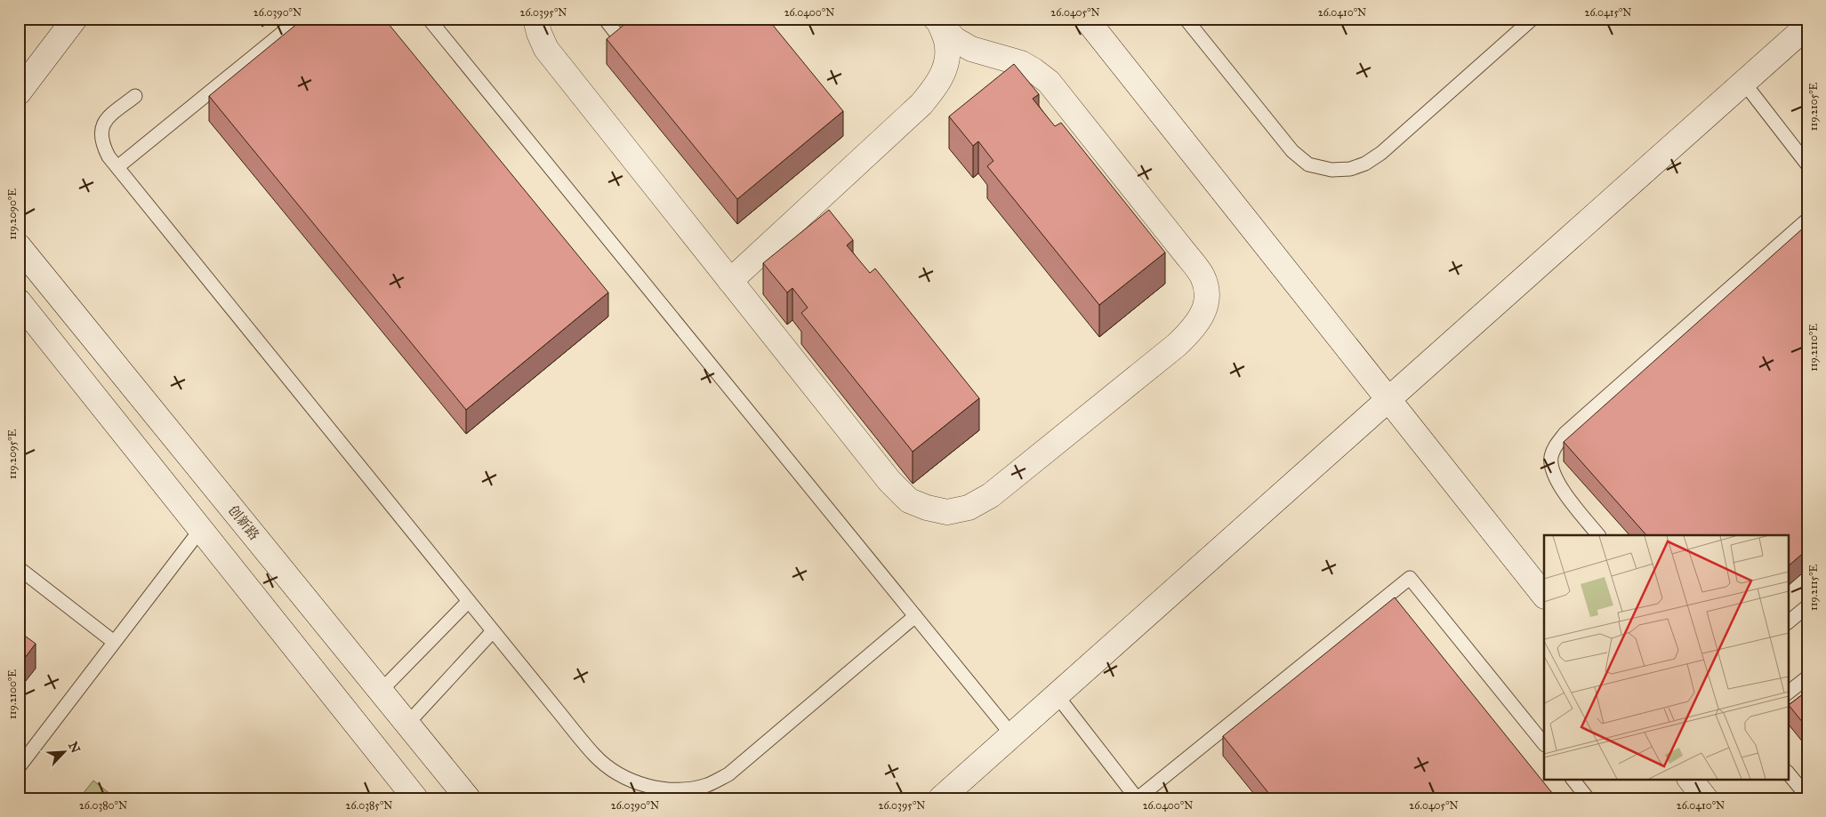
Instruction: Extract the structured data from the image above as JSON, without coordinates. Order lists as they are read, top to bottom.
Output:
{
  "streets": {
    "street": ["创新路"]
  },
  "north": "top right",
  "coordinates": [
    "26.0390°N",
    "26.0395°N",
    "26.0400°N",
    "26.0405°N",
    "26.0410°N",
    "26.0415°N",
    "119.2105°E",
    "119.2090°E",
    "119.2110°E",
    "119.2095°E",
    "119.2115°E",
    "119.2100°E",
    "26.0380°N",
    "26.0385°N"
  ]
}
